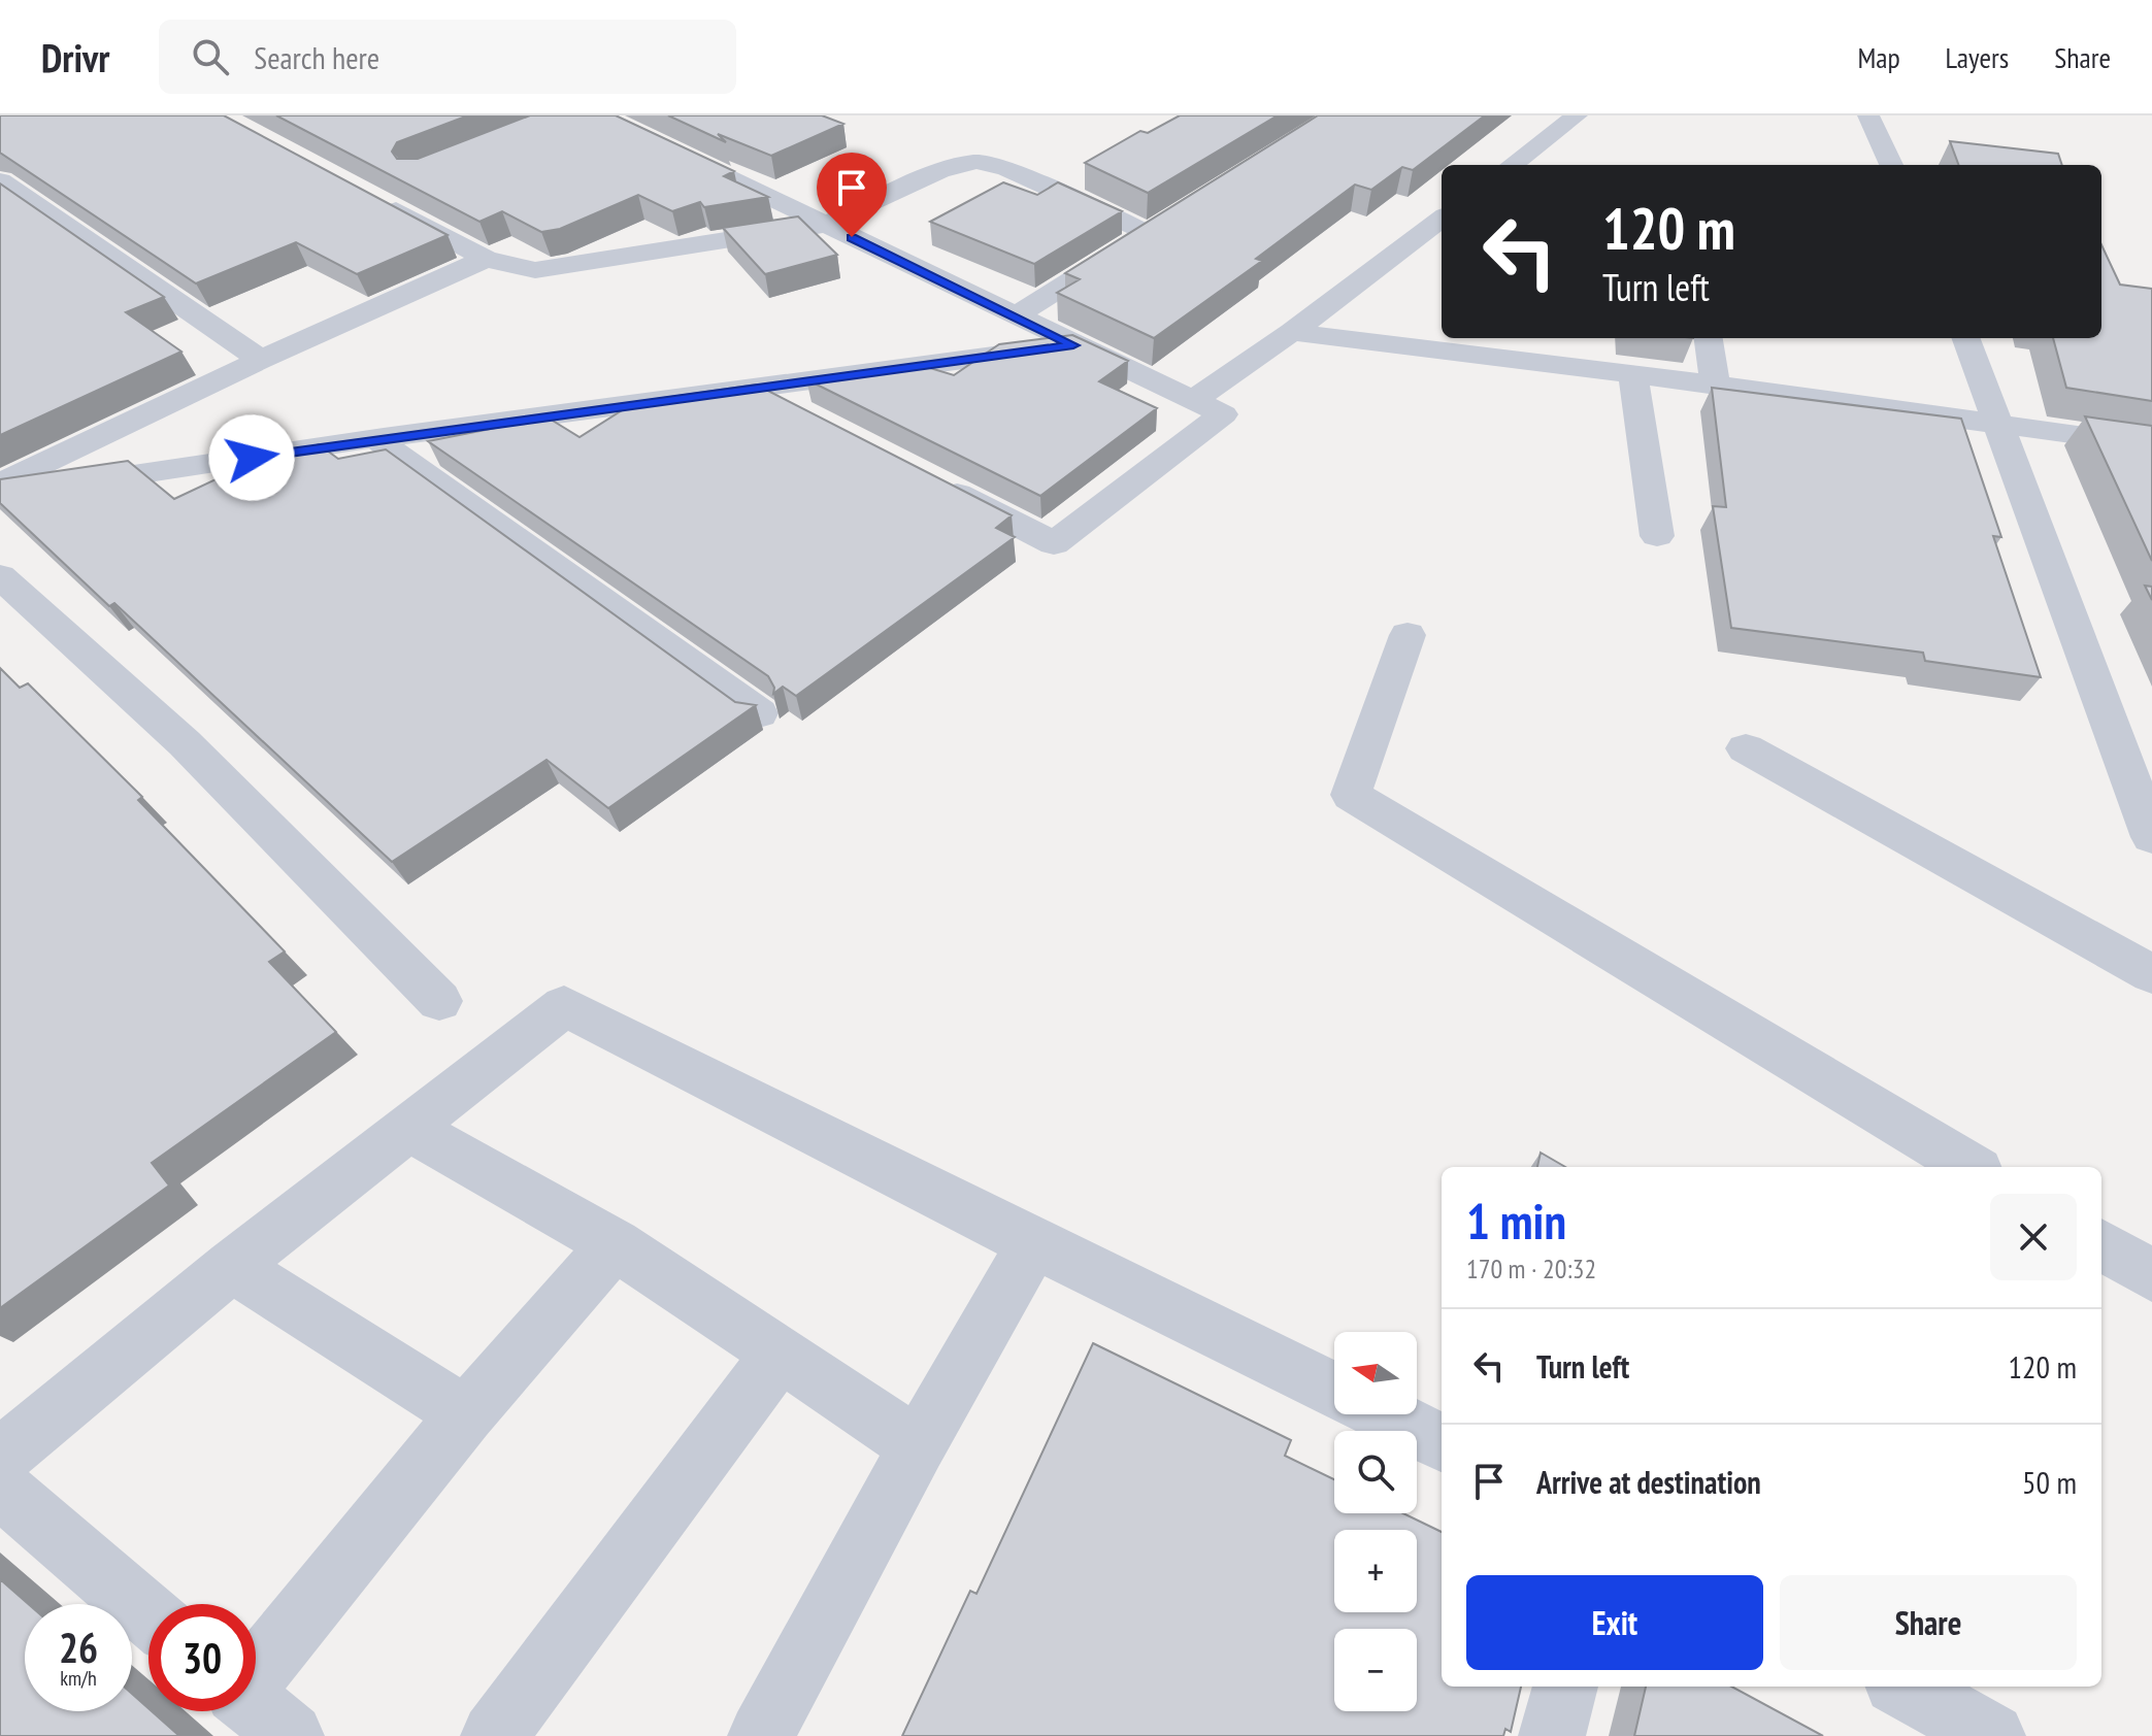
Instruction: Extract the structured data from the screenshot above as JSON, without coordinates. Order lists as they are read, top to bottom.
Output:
{
  "north": "left",
  "page": {
    "header": "Drivr",
    "search": "Search here",
    "nav": ["Map", "Layers", "Share"],
    "turn": ["120 m", "Turn left"],
    "heading": ["1 min", "170 m · 20:32"],
    "list": [
      {
        "name": "Turn left",
        "value": "120 m"
      },
      {
        "name": "Arrive at destination",
        "value": "50 m"
      }
    ],
    "map_buttons": ["+", "−"],
    "buttons": ["Exit", "Share"],
    "speed": "26 km/h",
    "limit": "30"
  }
}
